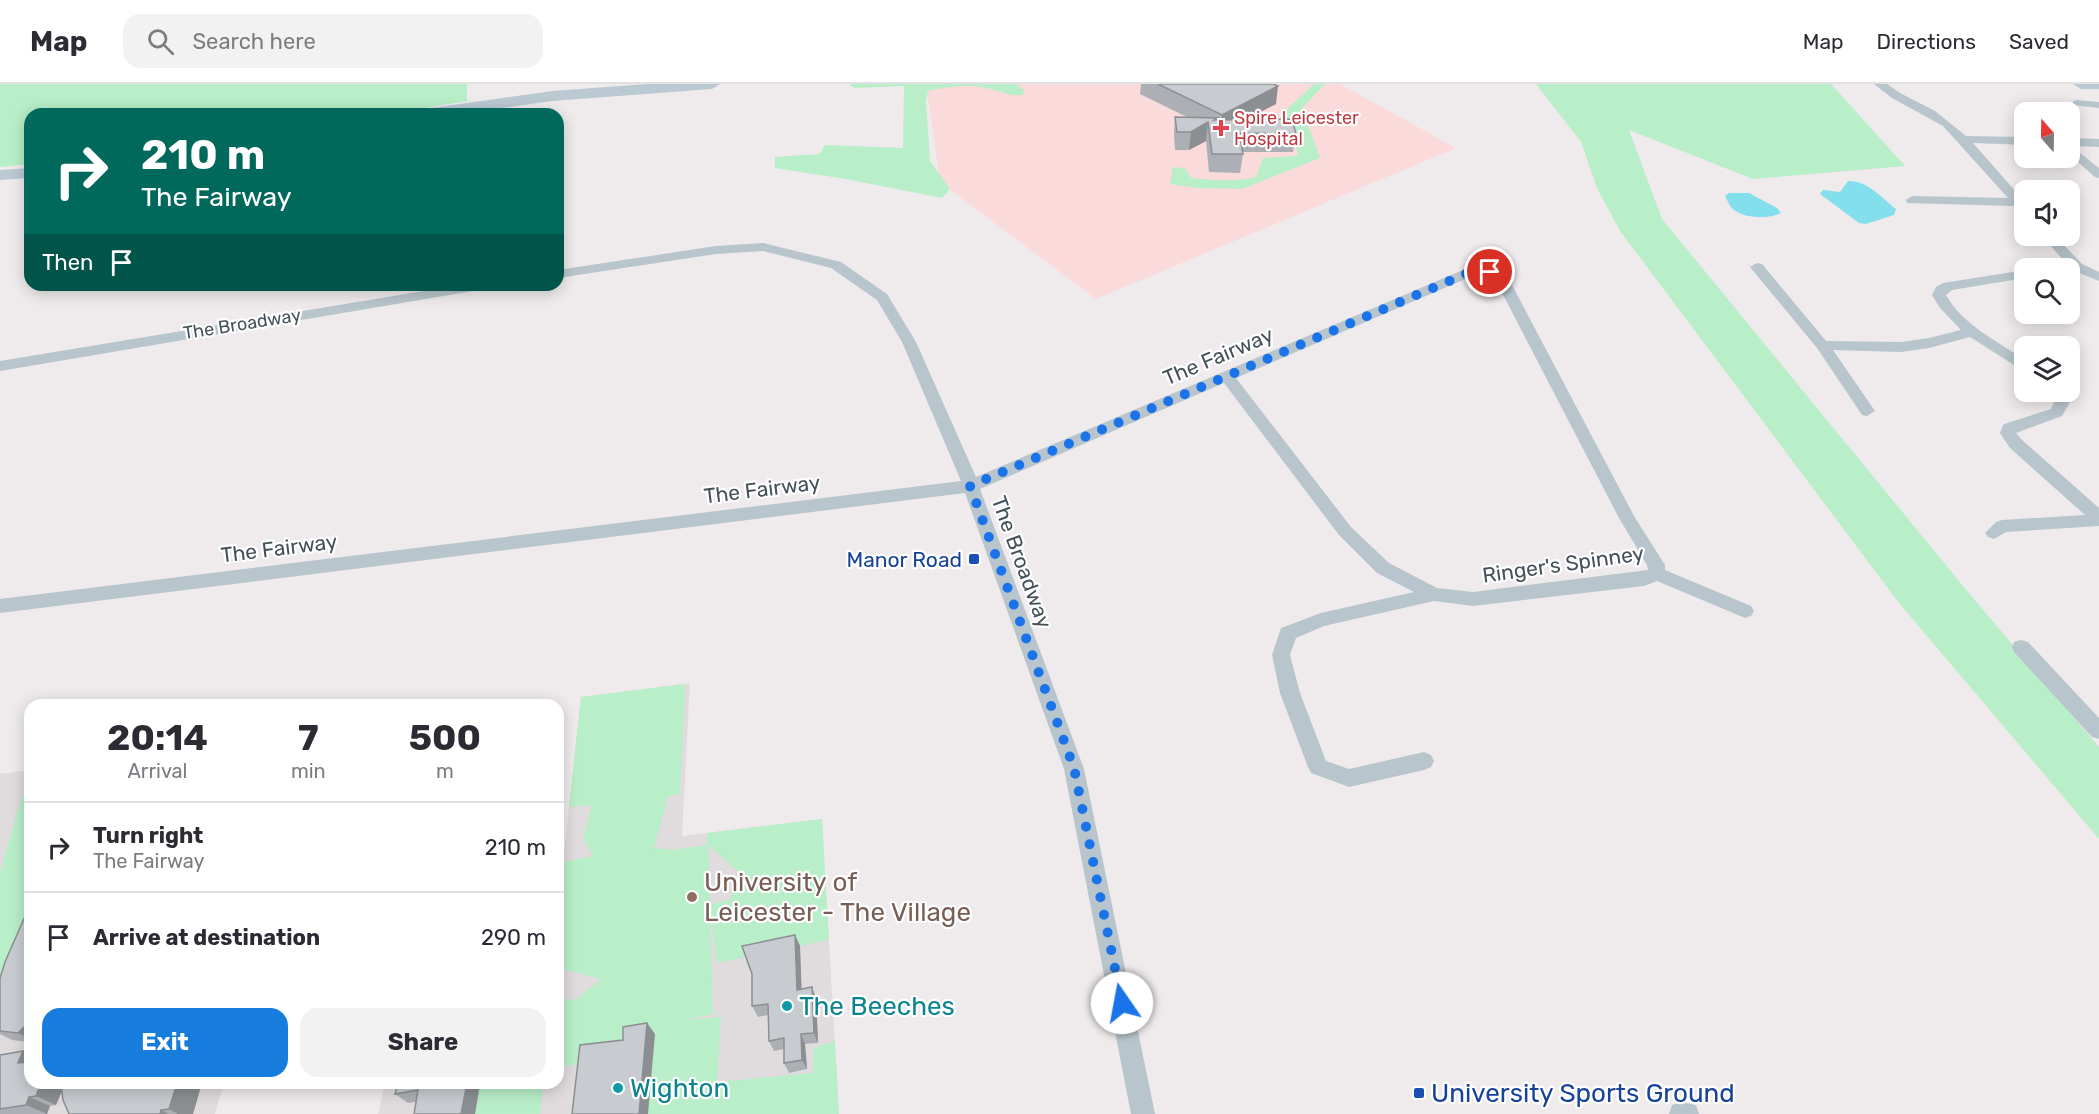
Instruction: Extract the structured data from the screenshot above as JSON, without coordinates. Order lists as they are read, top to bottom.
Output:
{
  "streets": {
    "street": ["The Broadway", "The Fairway", "Ringer's Spinney"]
  },
  "crossings": [
    ["The Broadway", "The Fairway"],
    ["The Fairway", "Ringer's Spinney"]
  ],
  "places": {
    "health": ["Spire Leicester Hospital"],
    "transit": ["Manor Road", "University Sports Ground"],
    "other": ["University of Leicester - The Village", "The Beeches", "Wighton"]
  },
  "north": "top",
  "page": {
    "header": "Map",
    "search": "Search here",
    "nav": ["Map", "Directions", "Saved"],
    "turn": ["210 m", "The Fairway"],
    "then": "Then",
    "eta": [
      "20:14",
      "Arrival",
      "7",
      "min",
      "500",
      "m"
    ],
    "list": [
      {
        "name": "Turn right",
        "note": "The Fairway",
        "value": "210 m"
      },
      {
        "name": "Arrive at destination",
        "value": "290 m"
      }
    ],
    "buttons": ["Exit", "Share"]
  }
}
